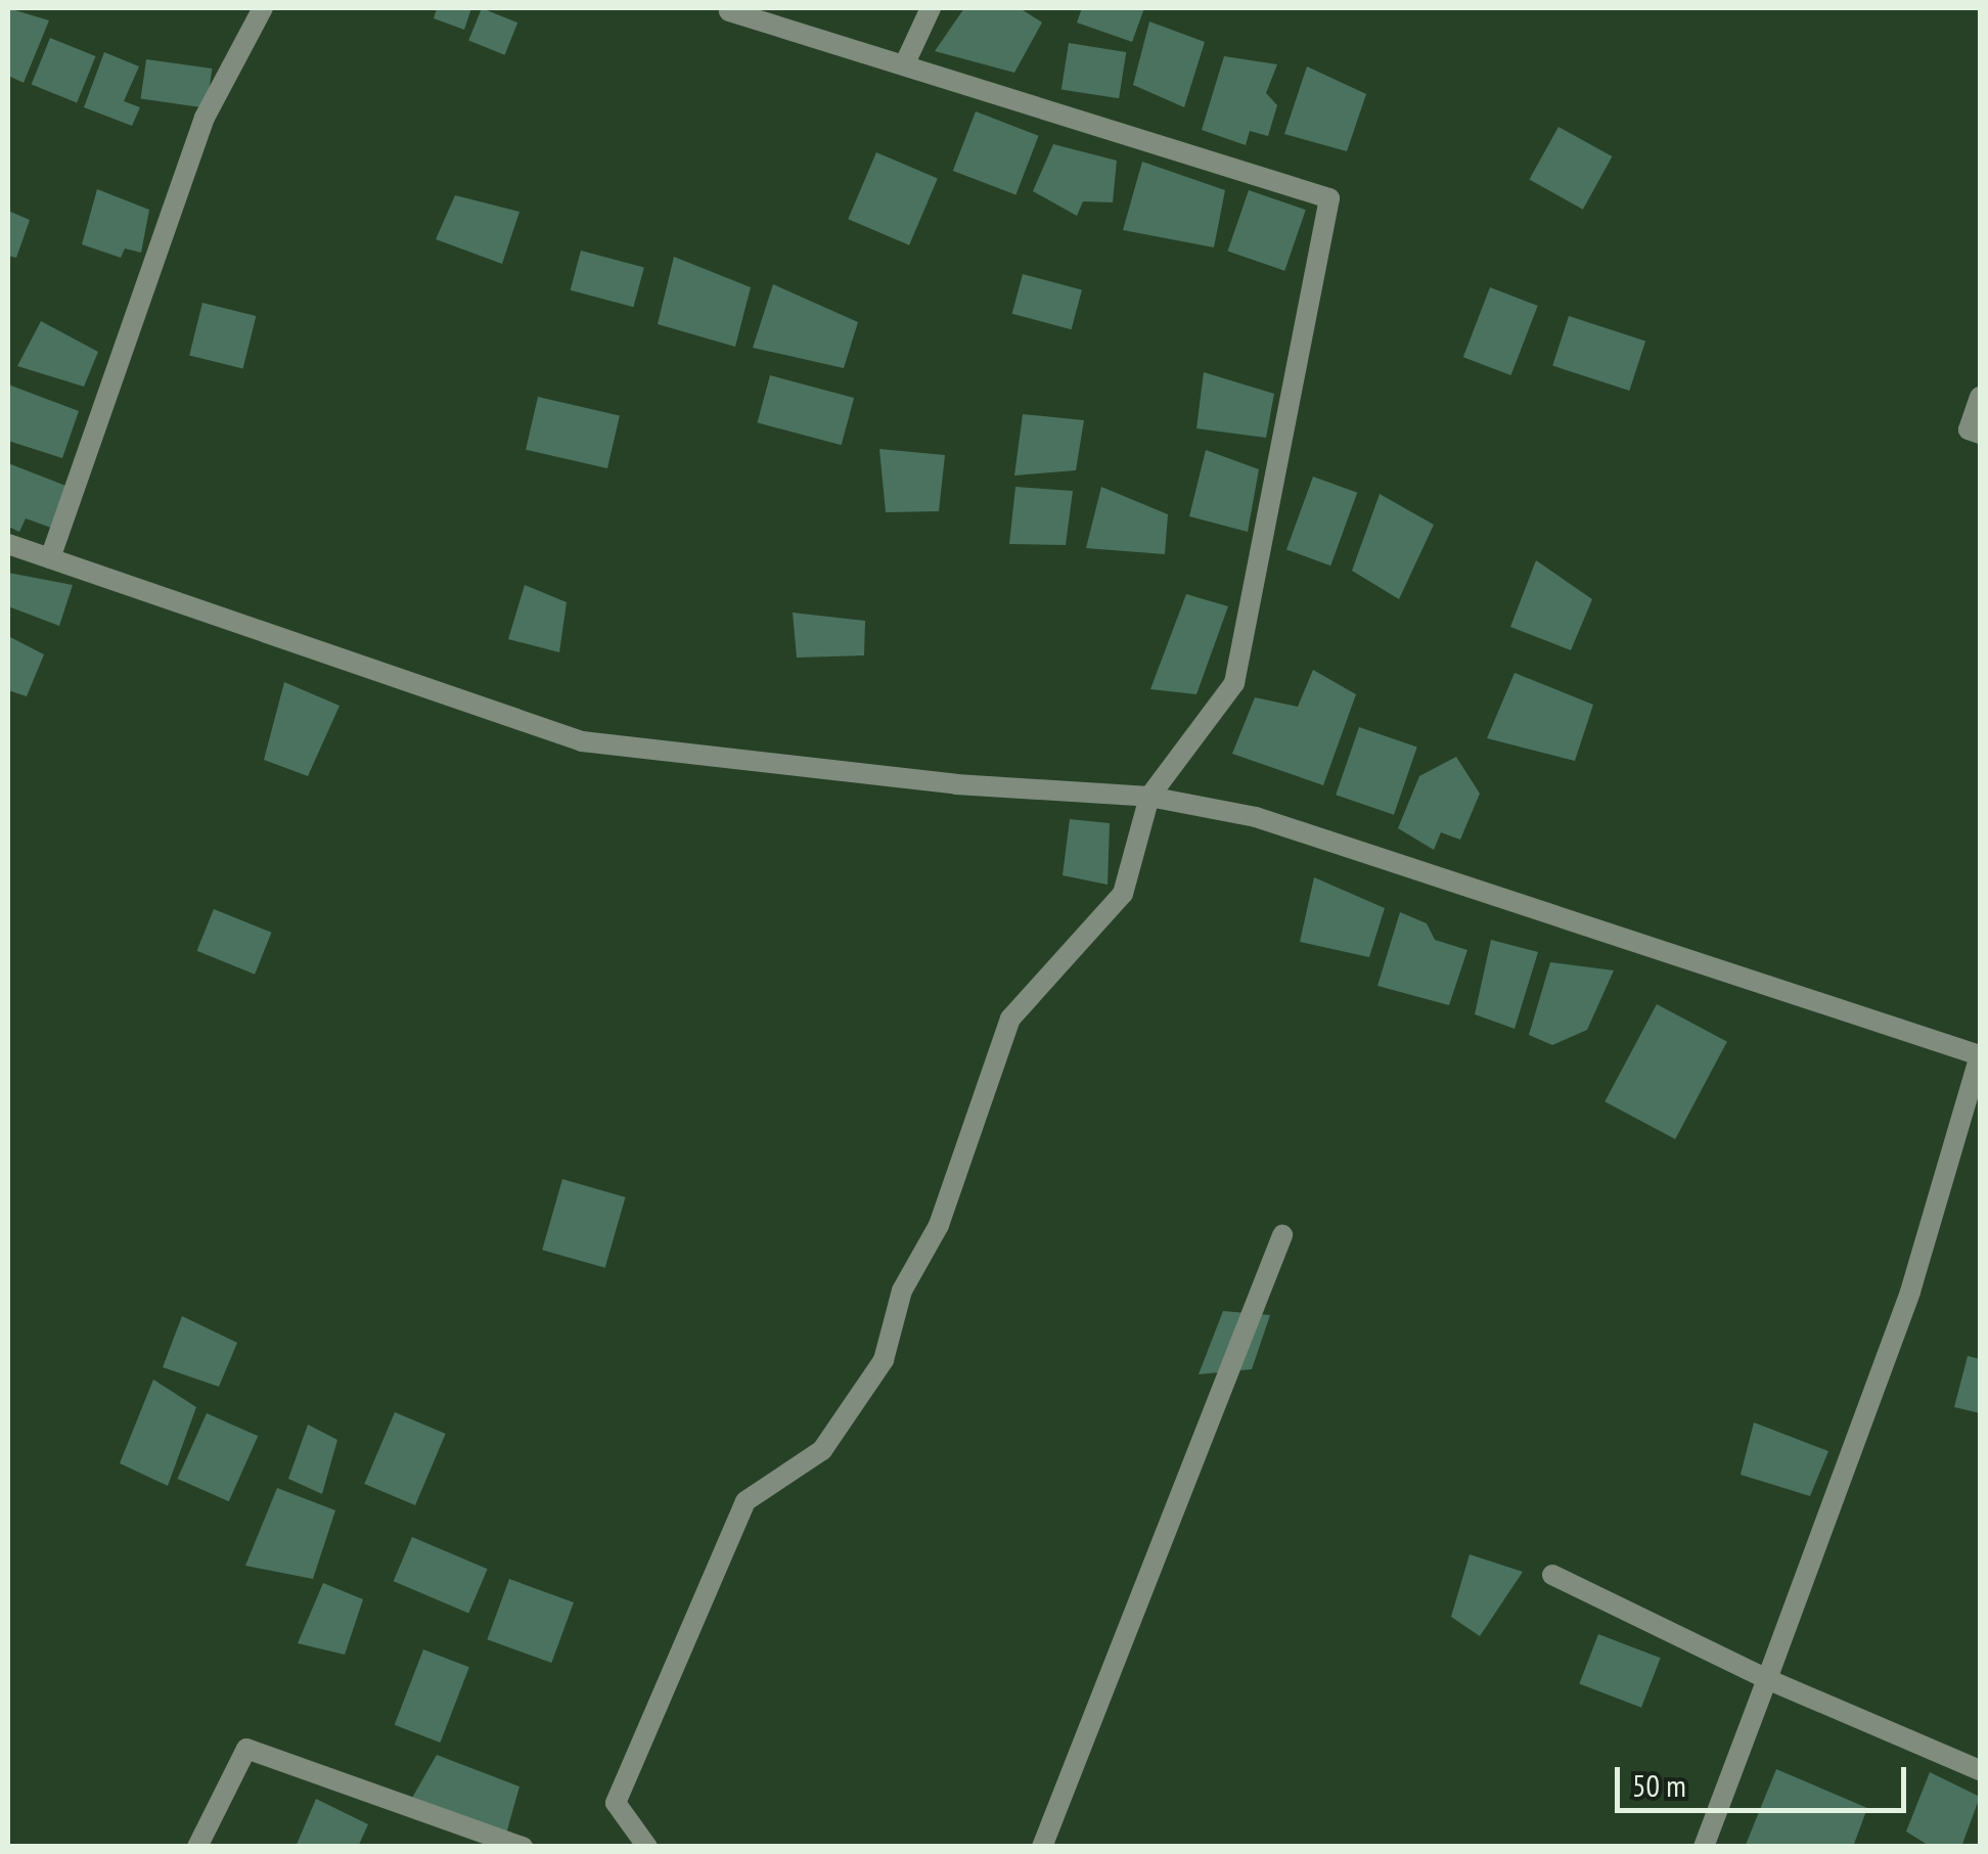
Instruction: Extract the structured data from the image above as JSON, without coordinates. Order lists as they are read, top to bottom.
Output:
{
  "scale_bar": "50 m"
}
